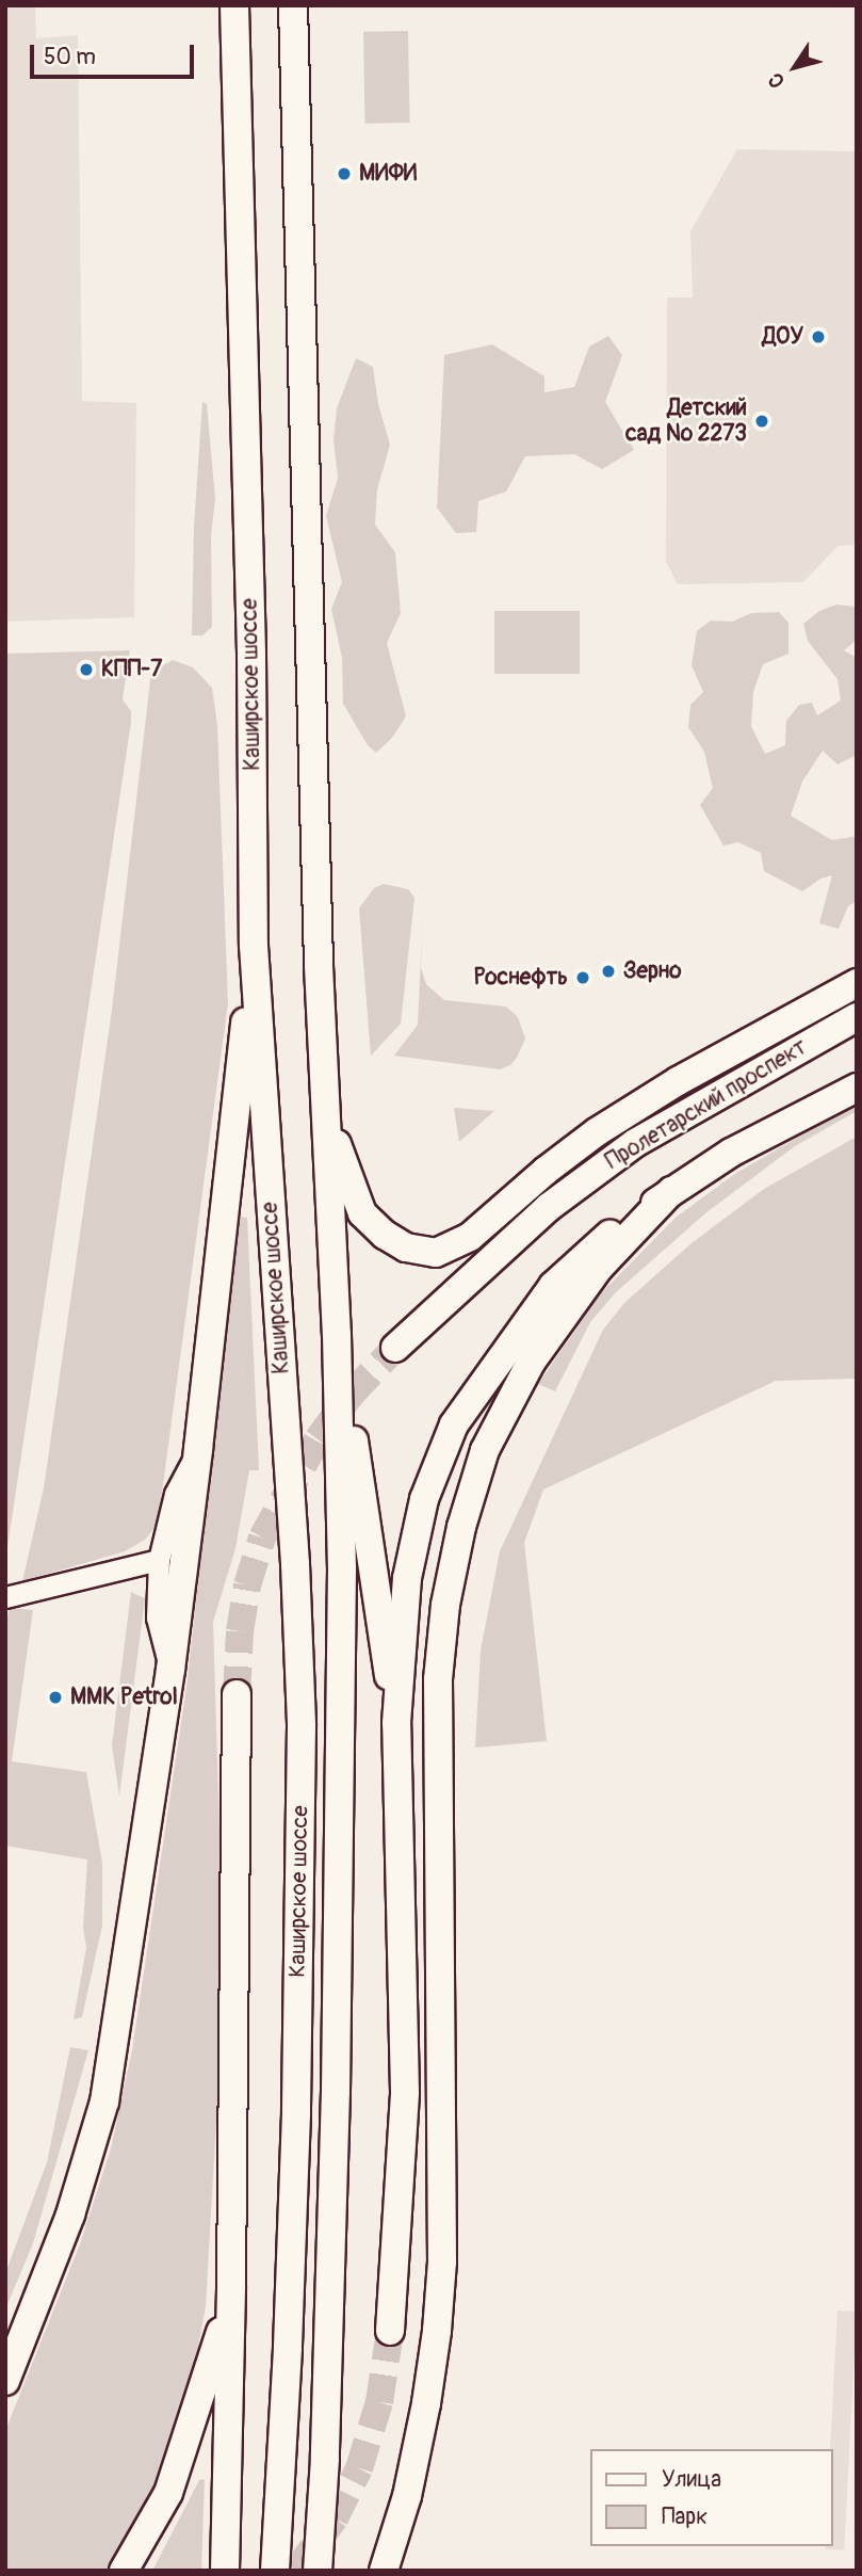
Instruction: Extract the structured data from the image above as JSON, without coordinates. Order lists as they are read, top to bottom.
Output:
{
  "streets": {
    "main road": ["Каширское шоссе", "Пролетарский проспект"]
  },
  "places": [
    "МИФИ",
    "ДОУ",
    "Детский сад № 2273",
    "КПП-7",
    "Зерно",
    "Роснефть",
    "ММК Petrol"
  ],
  "legend": ["Улица", "Парк"],
  "scale_bar": "50 m",
  "north": "bottom left"
}
